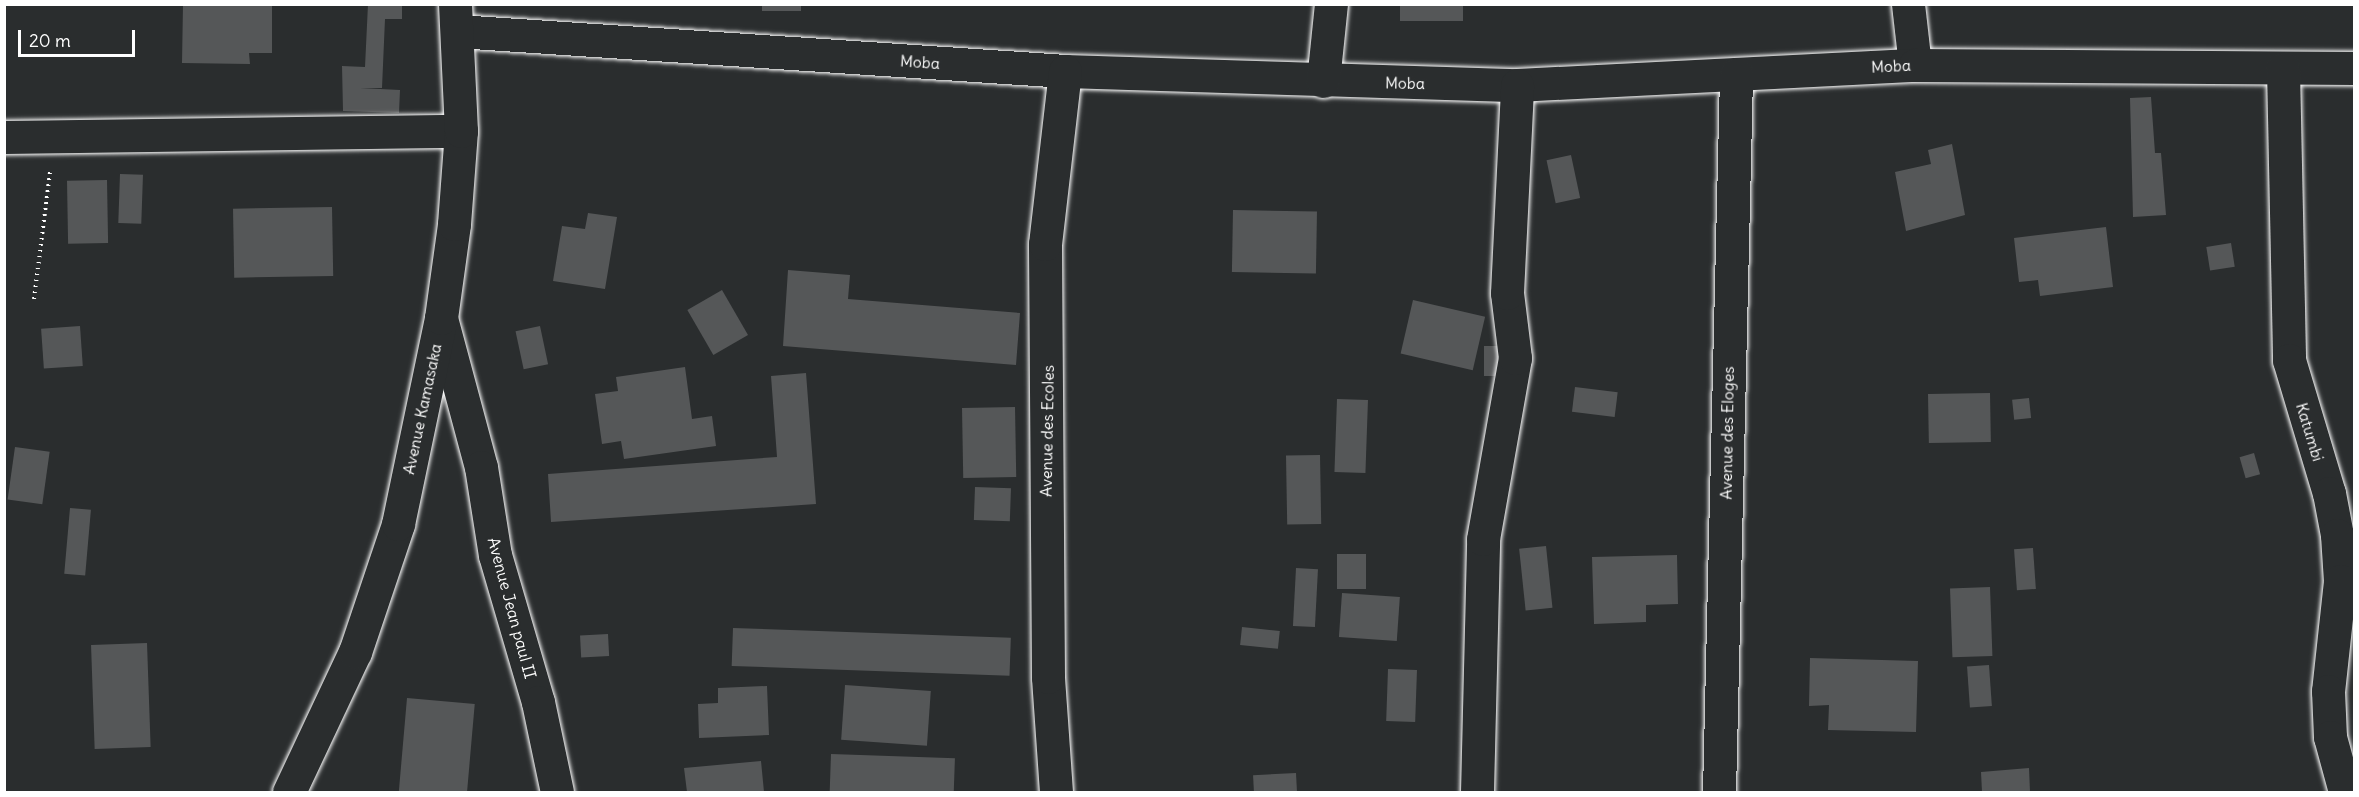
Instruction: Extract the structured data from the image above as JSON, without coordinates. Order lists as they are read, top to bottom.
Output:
{
  "streets": {
    "street": [
      "Moba",
      "Avenue Kamasaka",
      "Avenue des Ecoles",
      "Katumbi",
      "Avenue des Eloges",
      "Avenue Jean paul II"
    ]
  },
  "crossings": [
    ["Moba", "Avenue Kamasaka"],
    ["Moba", "Avenue des Ecoles"],
    ["Moba", "Katumbi"],
    ["Moba", "Avenue des Eloges"],
    ["Avenue Kamasaka", "Avenue Jean paul II"]
  ],
  "scale_bar": "20 m"
}
